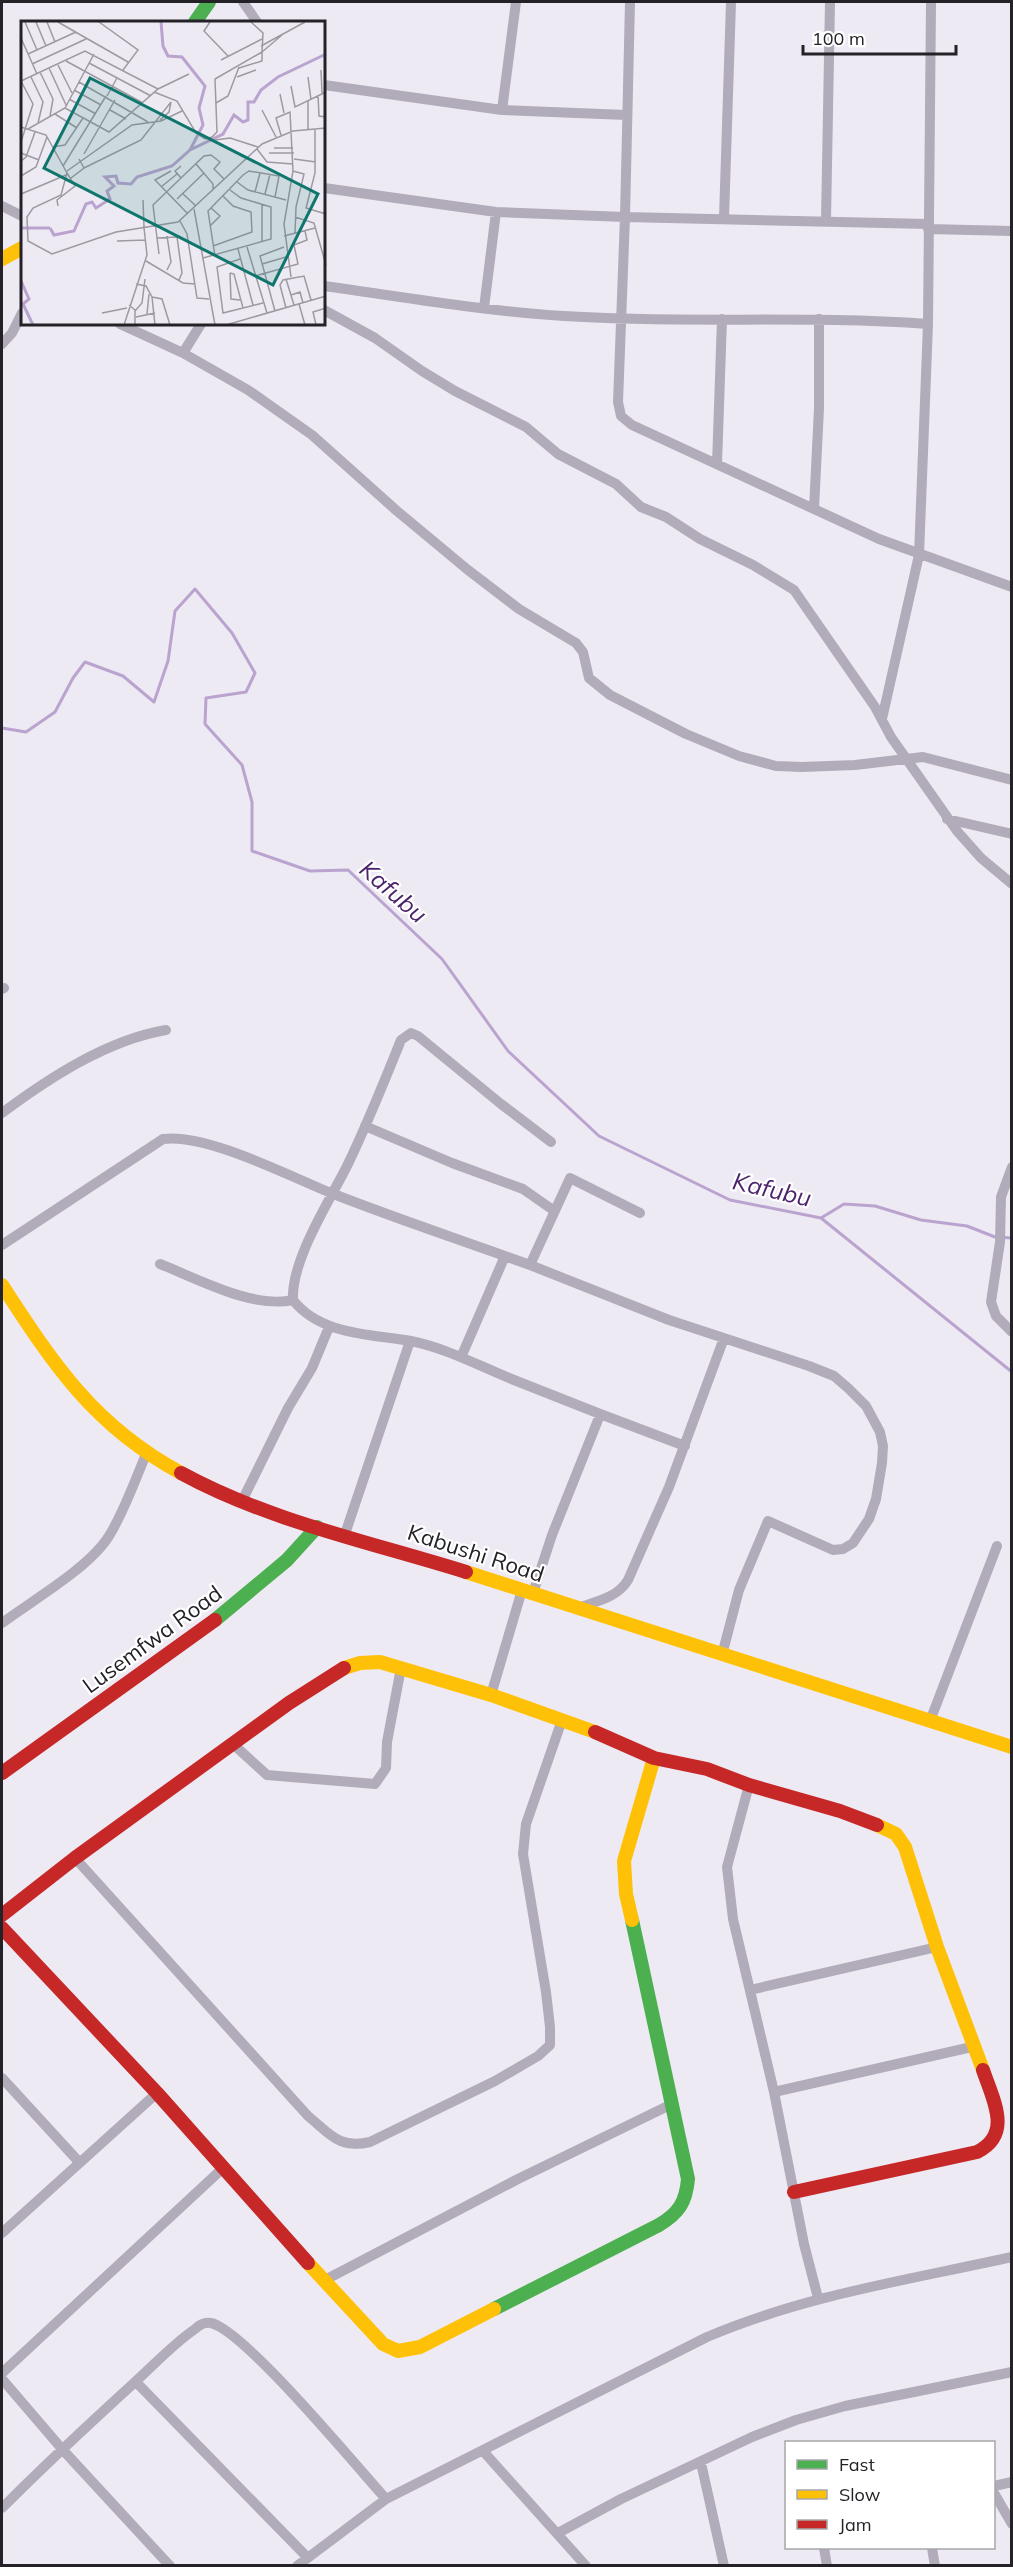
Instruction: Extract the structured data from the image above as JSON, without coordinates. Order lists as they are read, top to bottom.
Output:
{
  "streets": {
    "street": ["Kabushi Road", "Lusemfwa Road"]
  },
  "crossings": [
    ["Kabushi Road", "Lusemfwa Road"]
  ],
  "water": ["Kafubu"],
  "legend": ["Fast", "Slow", "Jam"],
  "scale_bar": "100 m"
}
